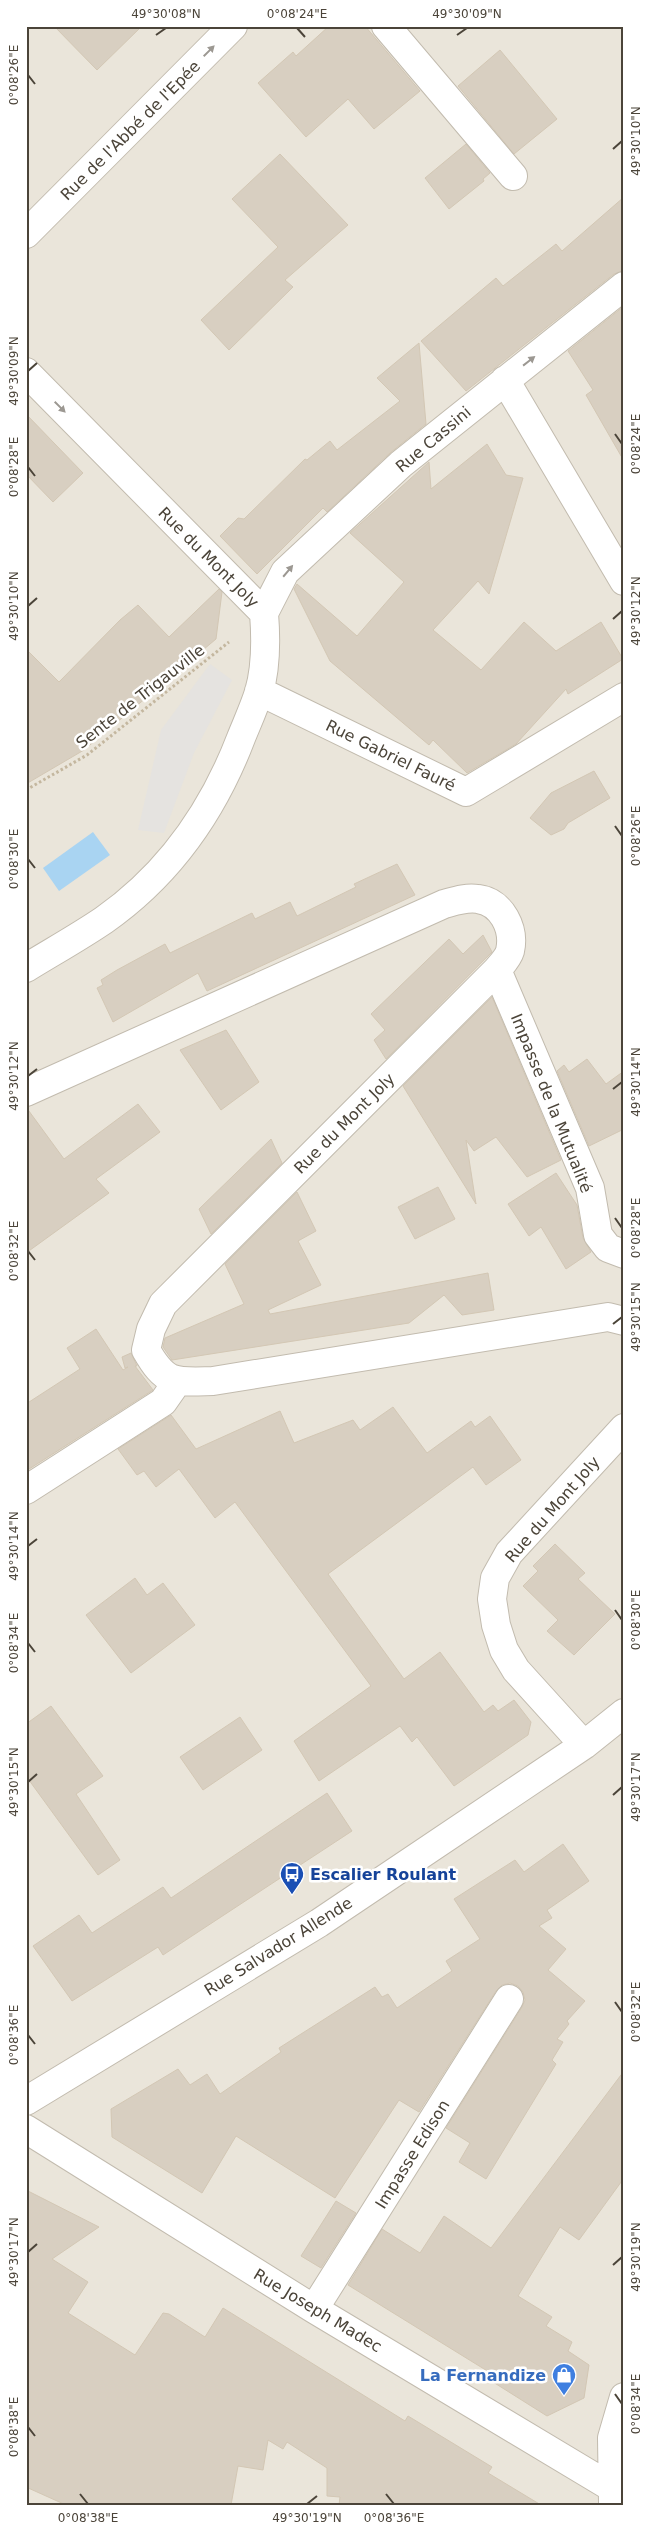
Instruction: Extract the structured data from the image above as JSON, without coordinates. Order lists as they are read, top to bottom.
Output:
{
  "streets": {
    "street": [
      "Rue de l'Abbé de l'Epée",
      "Rue Cassini",
      "Rue du Mont Joly",
      "Rue Gabriel Fauré",
      "Impasse de la Mutualité",
      "Rue Salvador Allende",
      "Impasse Edison",
      "Rue Joseph Madec"
    ],
    "path": ["Sente de Trigauville"]
  },
  "crossings": [
    ["Rue Cassini", "Rue du Mont Joly"],
    ["Rue Cassini", "Sente de Trigauville"],
    ["Rue du Mont Joly", "Sente de Trigauville"],
    ["Rue du Mont Joly", "Rue Gabriel Fauré"],
    ["Rue du Mont Joly", "Impasse de la Mutualité"],
    ["Rue du Mont Joly", "Rue Salvador Allende"],
    ["Impasse Edison", "Rue Joseph Madec"]
  ],
  "one_way": ["Rue de l'Abbé de l'Epée", "Rue Cassini"],
  "places": {
    "bus stop": ["Escalier Roulant"],
    "shop": ["La Fernandize"]
  },
  "coordinates": [
    "49°30'08\"N",
    "0°08'24\"E",
    "49°30'09\"N",
    "0°08'26\"E",
    "49°30'10\"N",
    "0°08'28\"E",
    "49°30'12\"N",
    "0°08'30\"E",
    "49°30'14\"N",
    "0°08'32\"E",
    "49°30'15\"N",
    "0°08'34\"E",
    "49°30'17\"N",
    "0°08'36\"E",
    "49°30'19\"N",
    "0°08'38\"E"
  ]
}
